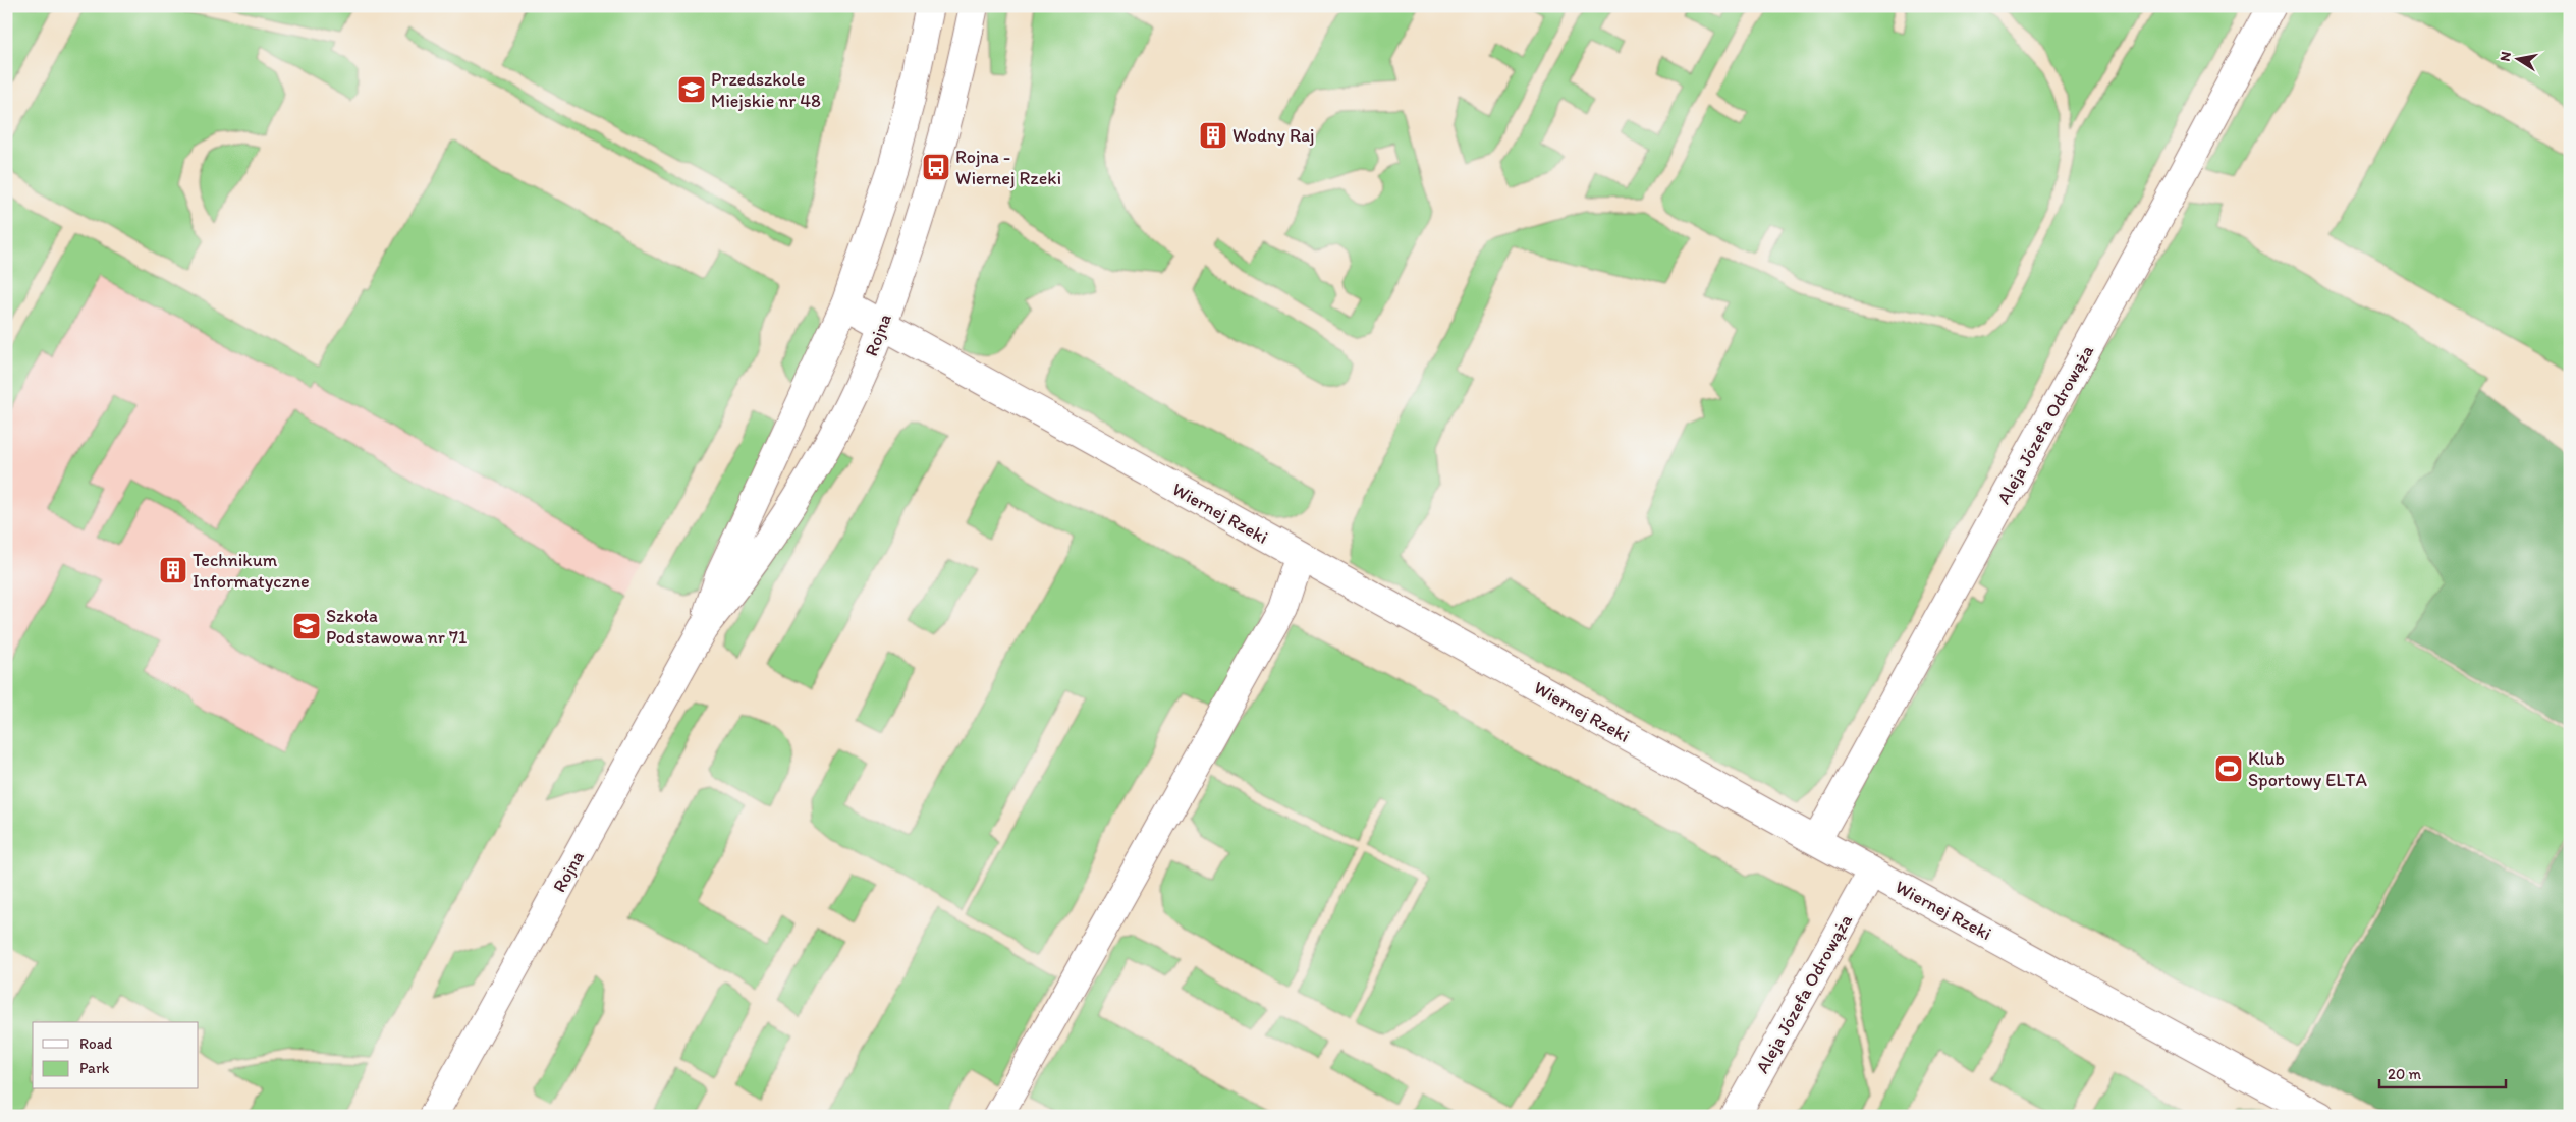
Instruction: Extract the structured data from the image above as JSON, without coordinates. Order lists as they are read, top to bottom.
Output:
{
  "streets": {
    "street": ["Rojna", "Aleja Józefa Odrowąża", "Wiernej Rzeki"]
  },
  "crossings": [
    ["Rojna", "Wiernej Rzeki"],
    ["Aleja Józefa Odrowąża", "Wiernej Rzeki"]
  ],
  "places": {
    "school or university": ["Przedszkole Miejskie nr 48", "Szkoła Podstawowa nr 71"],
    "building": ["Wodny Raj", "Technikum Informatyczne"],
    "bus stop": ["Rojna - Wiernej Rzeki"],
    "sports": ["Klub Sportowy ELTA"]
  },
  "legend": ["Road", "Park"],
  "scale_bar": "20 m",
  "north": "left"
}
